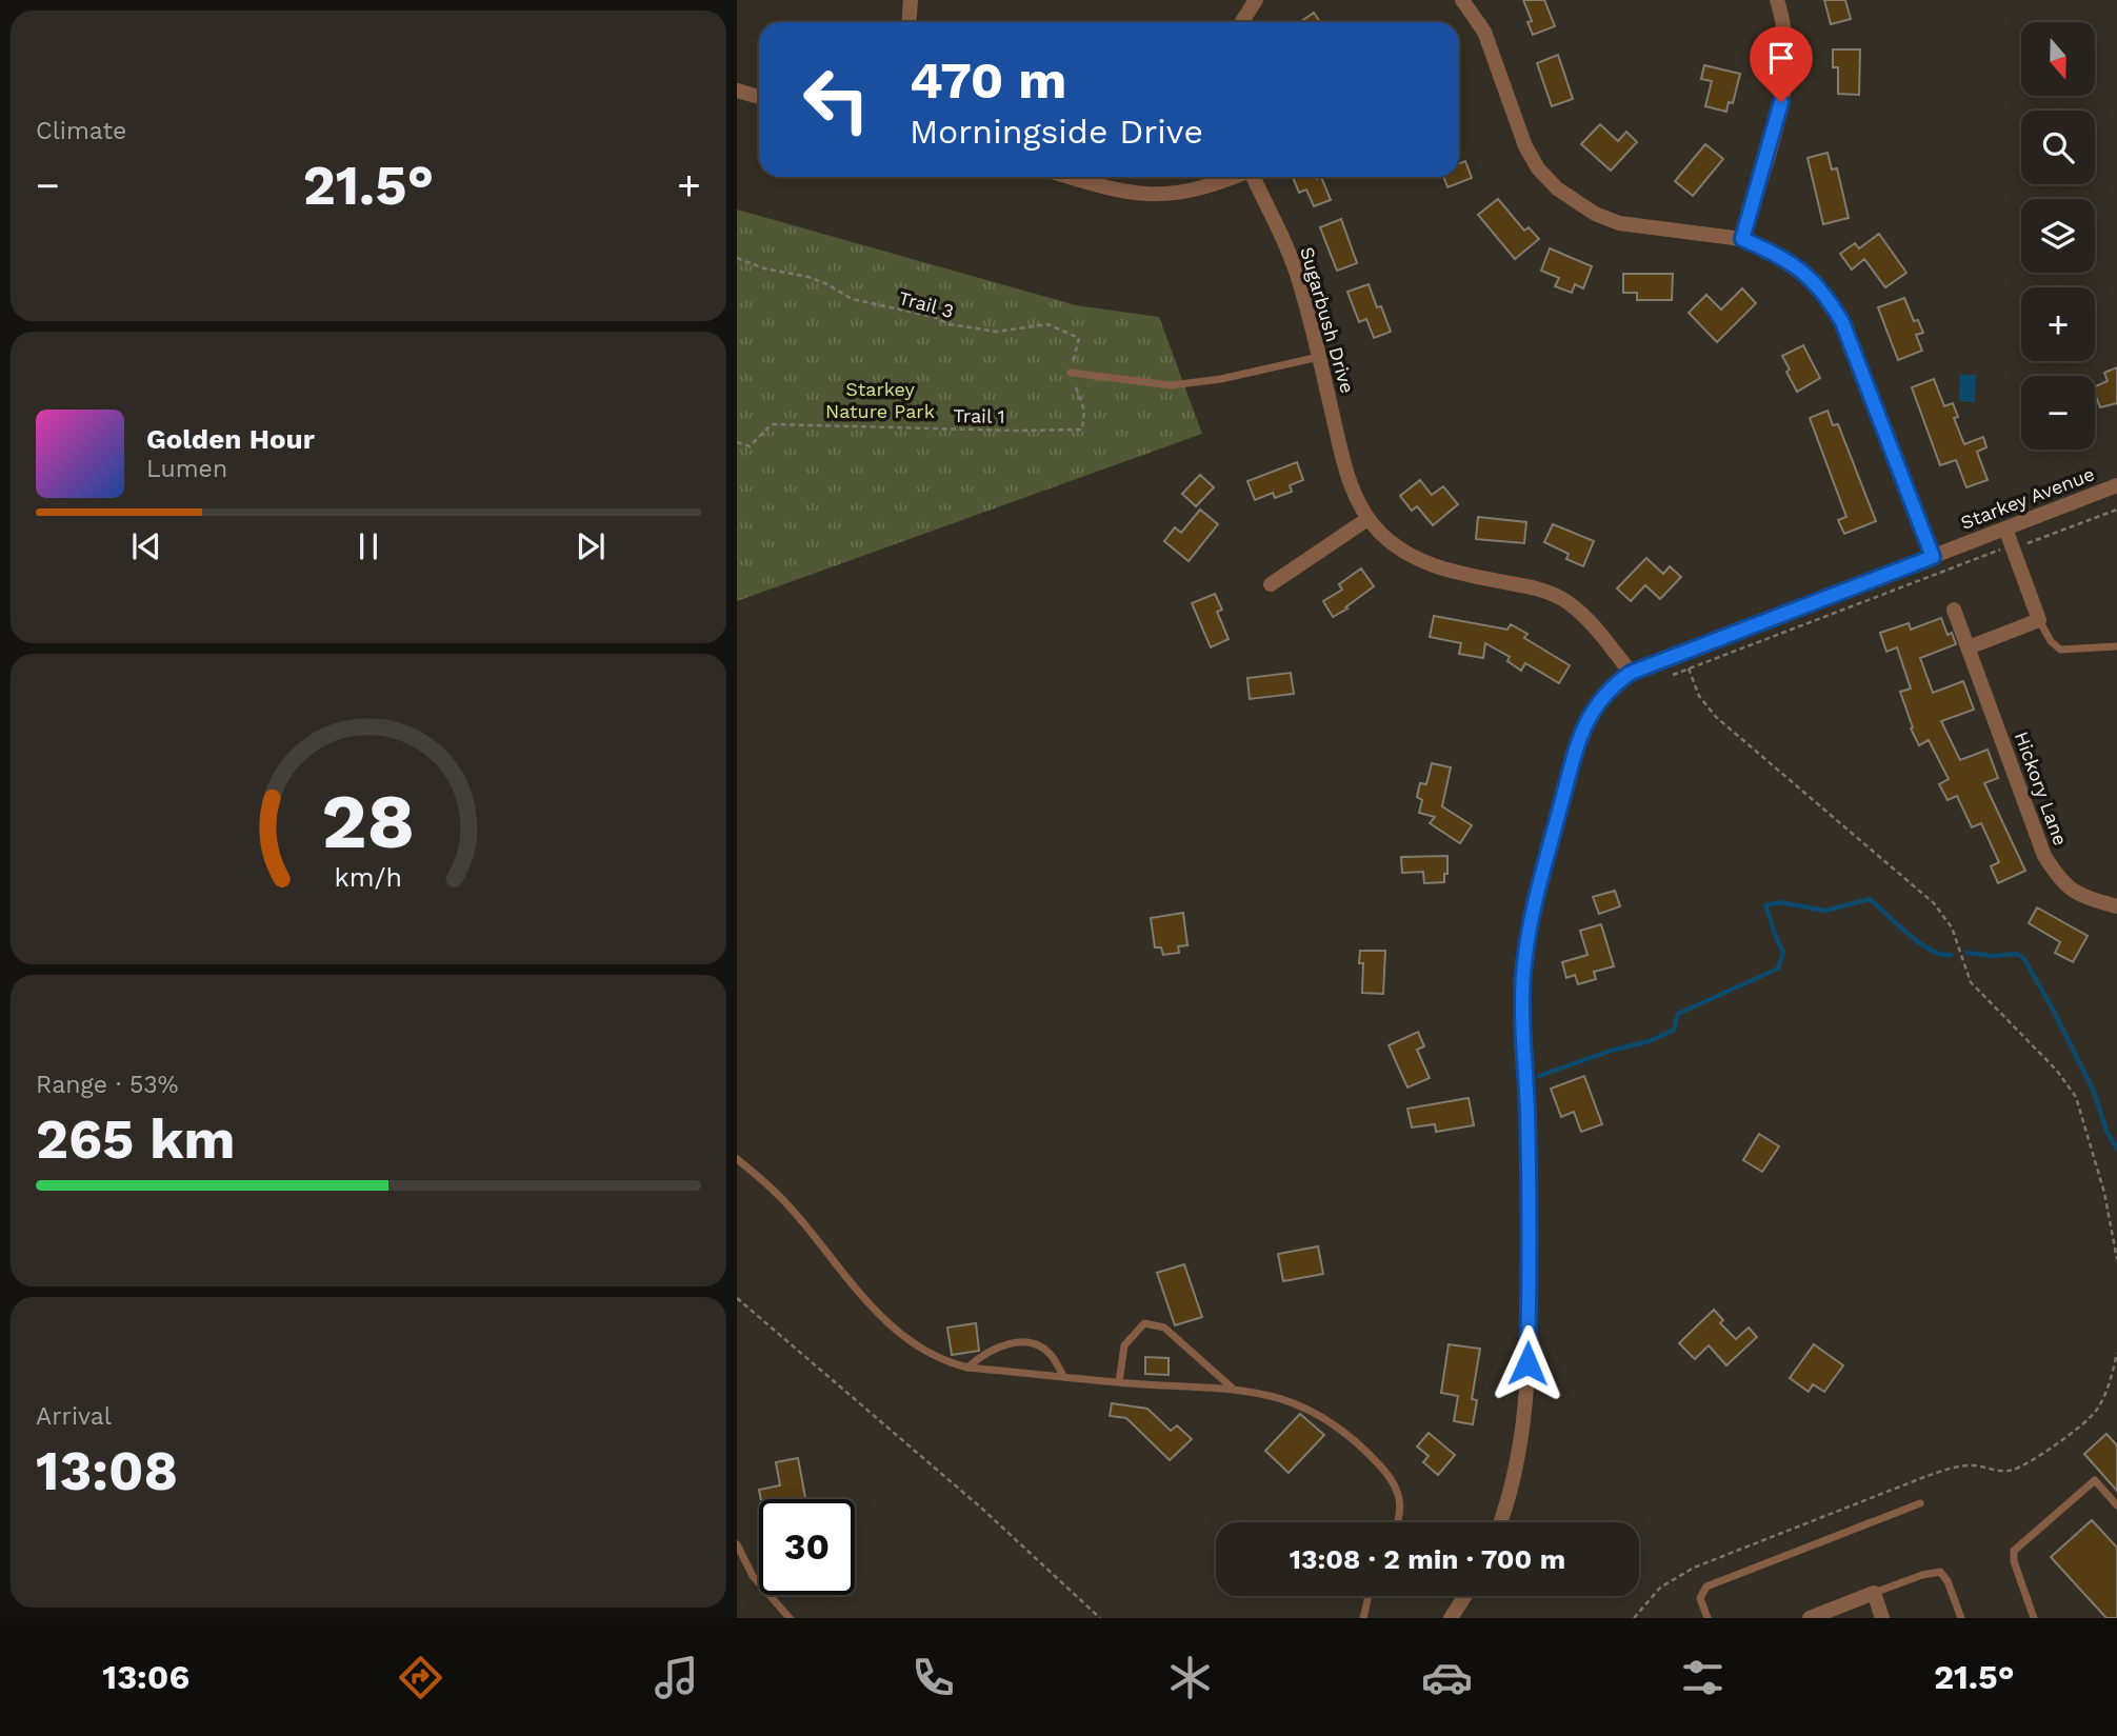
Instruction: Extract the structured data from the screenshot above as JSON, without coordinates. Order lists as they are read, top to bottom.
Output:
{
  "streets": {
    "street": ["Sugarbush Drive", "Starkey Avenue", "Hickory Lane"],
    "path": ["Trail 3", "Trail 1"]
  },
  "crossings": [
    ["Trail 3", "Trail 1"],
    ["Sugarbush Drive", "Starkey Avenue"]
  ],
  "parks": ["Starkey Nature Park"],
  "north": "bottom",
  "page": {
    "tile": [
      "Climate",
      ["Range · 53%", "265 km"],
      ["Arrival", "13:08"]
    ],
    "map_buttons": ["+", "−"],
    "turn": ["470 m", "Morningside Drive"],
    "heat": ["−", "21.5°", "+"],
    "song": ["Golden Hour", "Lumen"],
    "limit": "30",
    "trip": "13:08 · 2 min · 700 m",
    "tabs": ["13:06", "21.5°"],
    "gauge": ["28", "km/h"]
  }
}
